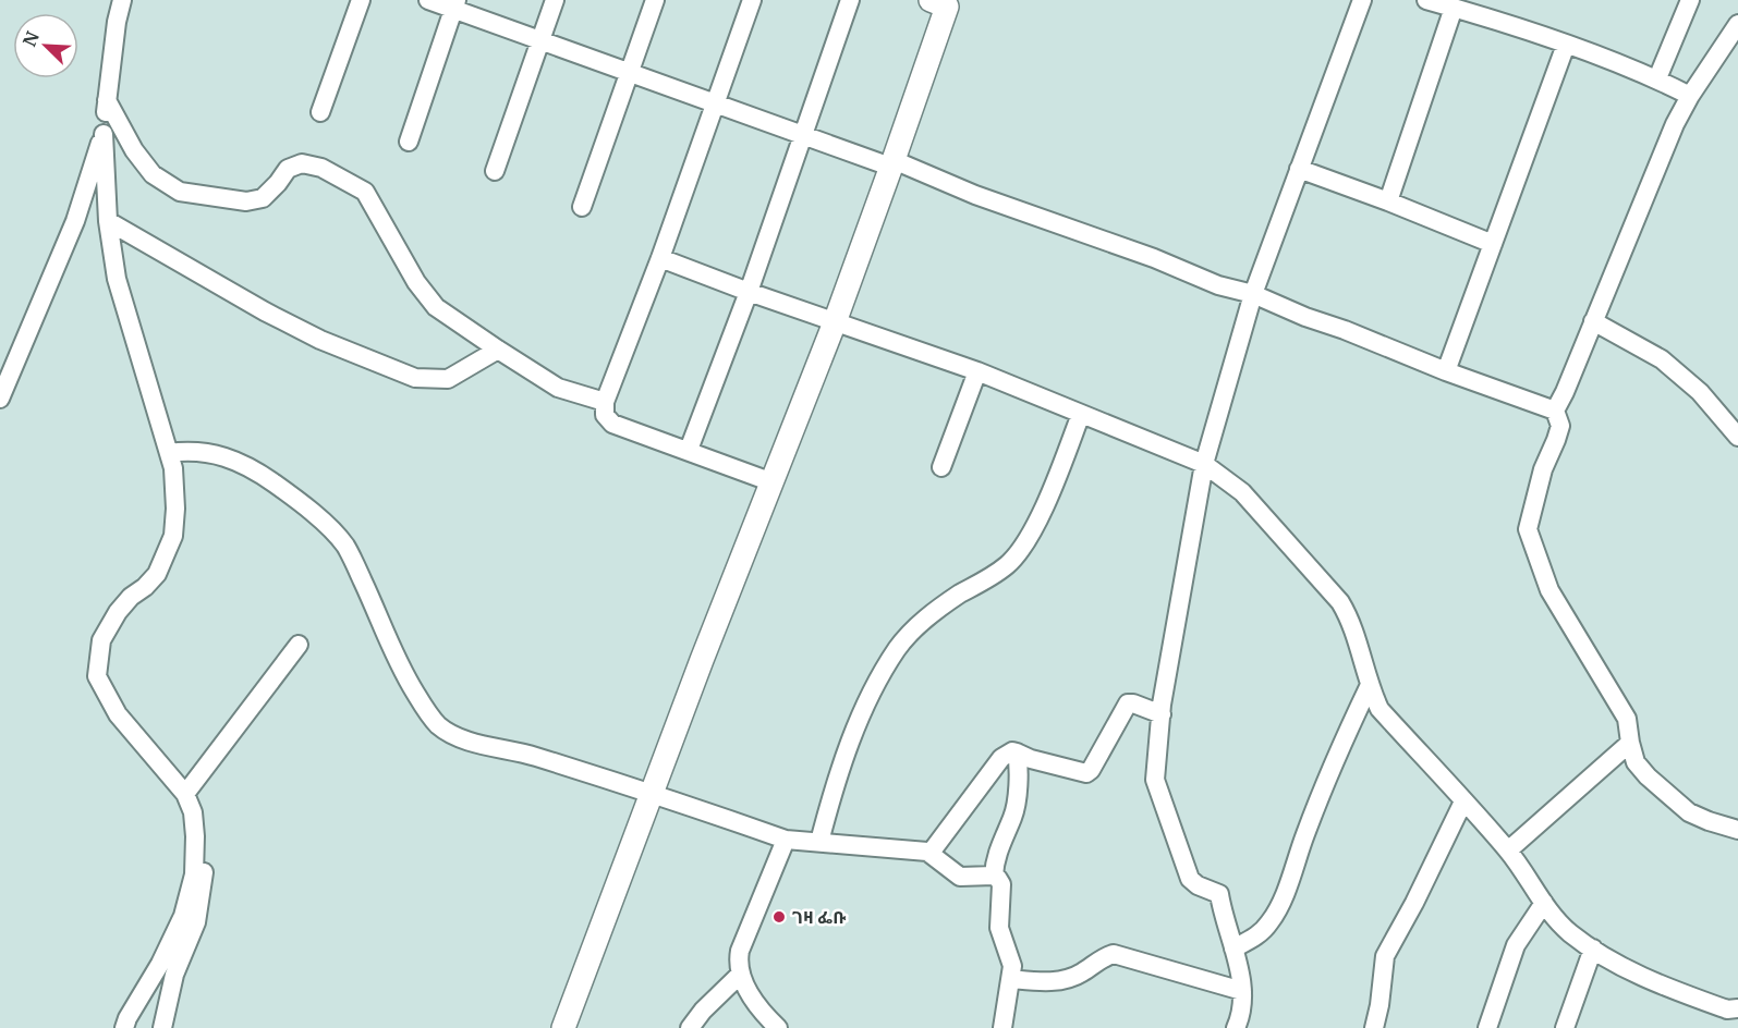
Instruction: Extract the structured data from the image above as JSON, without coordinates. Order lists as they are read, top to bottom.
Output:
{
  "places": ["ገዛ ፌቡ"],
  "north": "top left"
}
